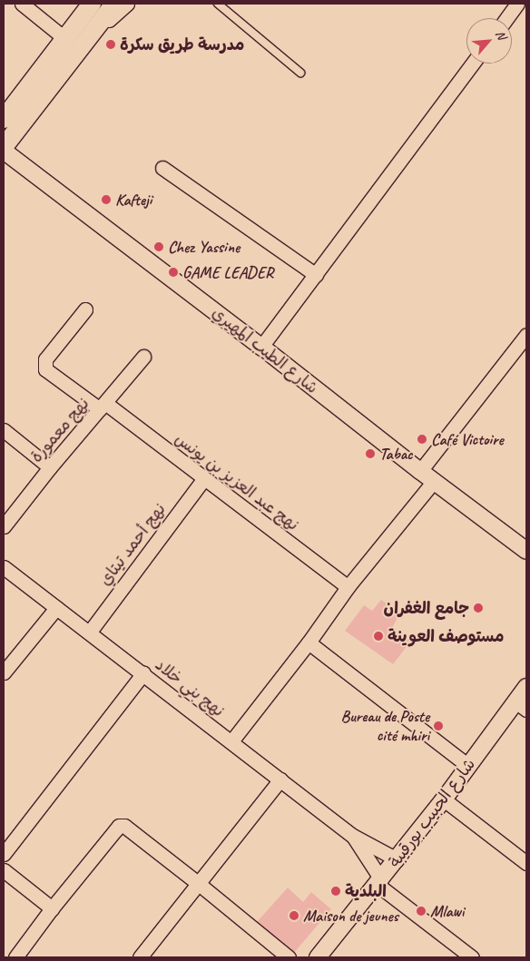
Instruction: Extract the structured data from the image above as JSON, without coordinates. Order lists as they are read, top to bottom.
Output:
{
  "streets": {
    "street": [
      "شارع الطيب المهيري",
      "نهج معمورة",
      "نهج عبد العزيز بن يونس",
      "نهج أحمد تيتاي",
      "نهج بني خلاد",
      "شارع الحبيب بورقيبة"
    ]
  },
  "crossings": [
    ["نهج معمورة", "نهج عبد العزيز بن يونس"],
    ["نهج عبد العزيز بن يونس", "نهج أحمد تيتاي"],
    ["نهج أحمد تيتاي", "نهج بني خلاد"],
    ["نهج بني خلاد", "شارع الحبيب بورقيبة"]
  ],
  "places": [
    "مدرسة طريق سكرة",
    "Kafteji",
    "Chez Yassine",
    "GAME LEADER",
    "Café Victoire",
    "Tabac",
    "جامع الغفران",
    "مستوصف العوينة",
    "Bureau de Poste cité mhiri",
    "البلدية",
    "Mlawi",
    "Maison de jeunes"
  ],
  "north": "top right"
}
